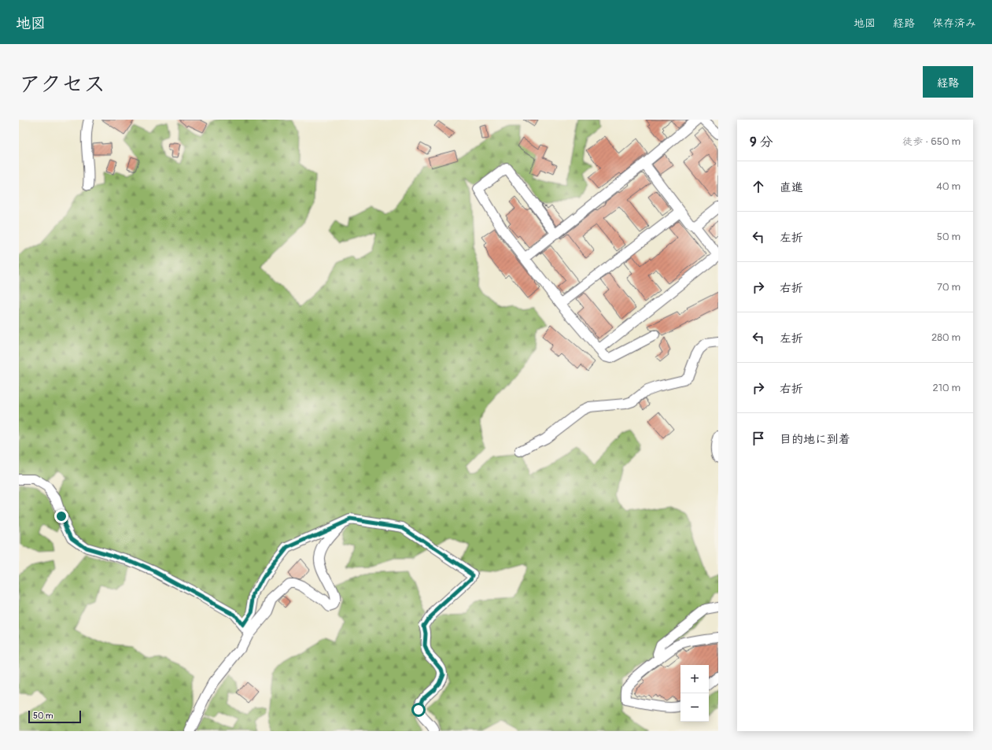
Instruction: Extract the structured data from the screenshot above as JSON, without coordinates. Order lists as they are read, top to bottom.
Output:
{
  "scale_bar": "50 m",
  "page": {
    "header": "地図",
    "nav": ["地図", "経路", "保存済み"],
    "title": "アクセス",
    "buttons": "経路",
    "heading": ["9 分", "徒歩 · 650 m"],
    "list": [
      ["直進", "40 m"],
      ["左折", "50 m"],
      ["右折", "70 m"],
      ["左折", "280 m"],
      ["右折", "210 m"],
      "目的地に到着"
    ],
    "map_buttons": ["+", "−"],
    "scale": "50 m"
  }
}
